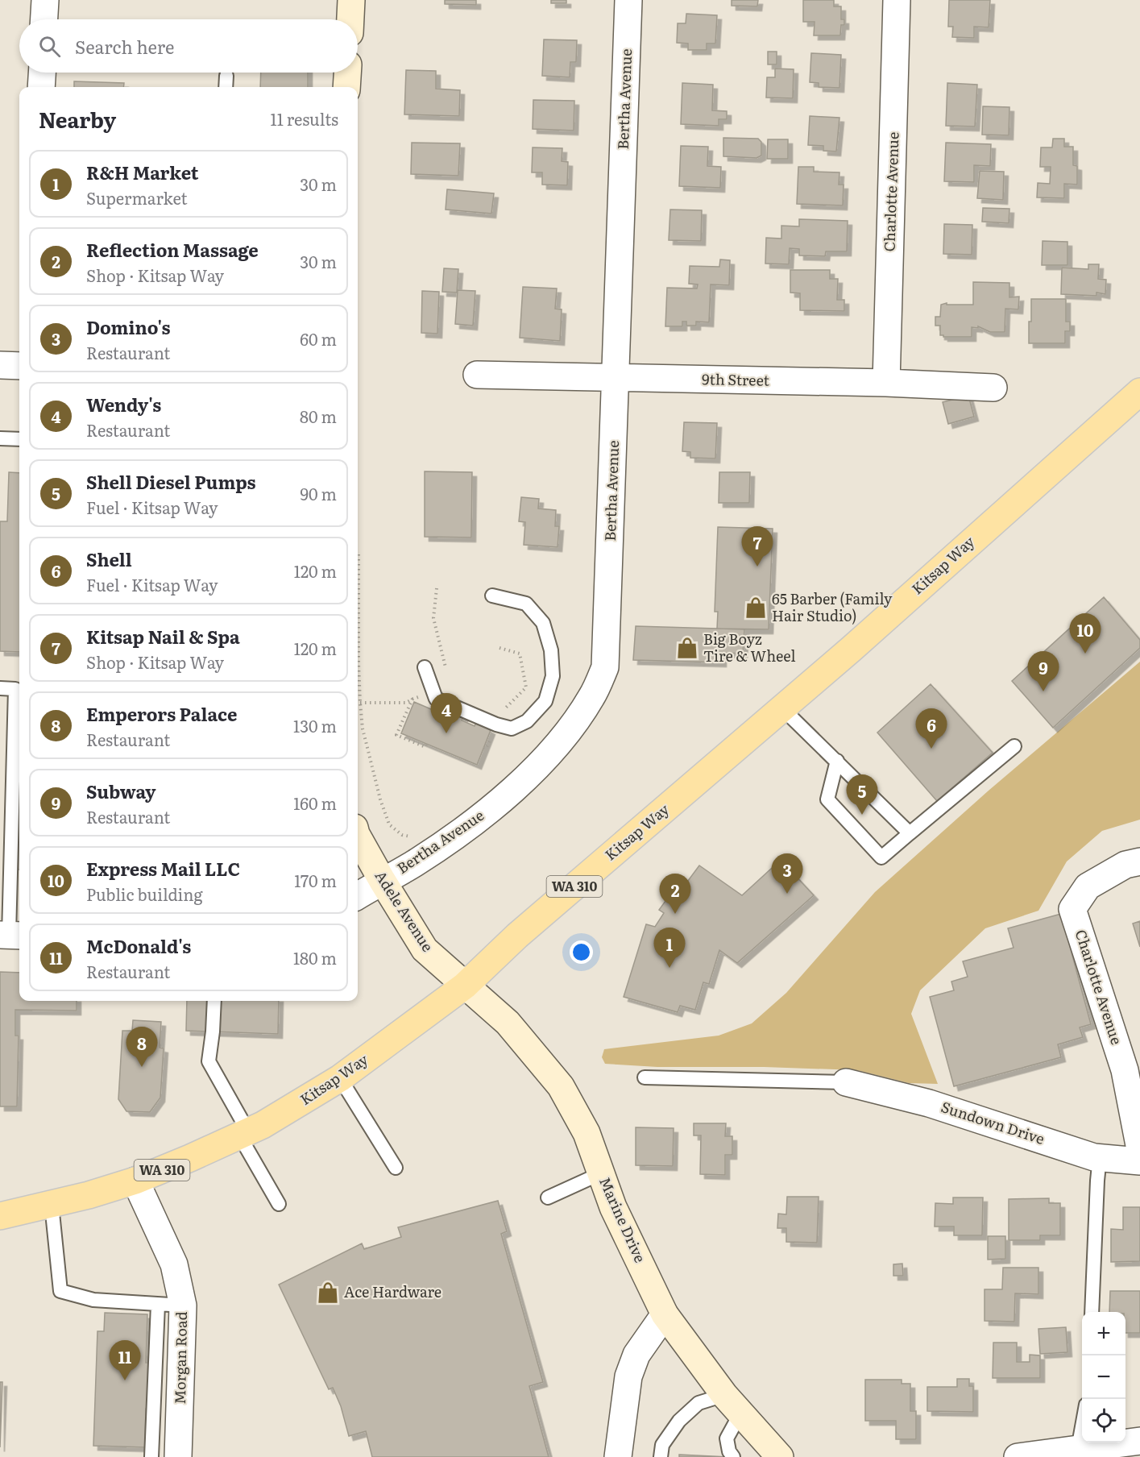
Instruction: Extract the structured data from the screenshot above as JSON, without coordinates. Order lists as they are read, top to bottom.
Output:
{
  "streets": {
    "main road": ["Kitsap Way", "WA 310"],
    "street": [
      "Bertha Avenue",
      "Charlotte Avenue",
      "9th Street",
      "Adele Avenue",
      "Sundown Drive",
      "Marine Drive",
      "Morgan Road"
    ]
  },
  "crossings": [
    ["Bertha Avenue", "9th Street"],
    ["Bertha Avenue", "Adele Avenue"],
    ["Charlotte Avenue", "9th Street"],
    ["Kitsap Way", "Adele Avenue"],
    ["Kitsap Way", "Marine Drive"],
    ["Kitsap Way", "Morgan Road"],
    ["Adele Avenue", "Marine Drive"]
  ],
  "places": {
    "shop": ["65 Barber (Family Hair Studio)", "Big Boyz Tire & Wheel", "Ace Hardware"]
  },
  "page": {
    "search": "Search here",
    "heading": ["Nearby", "11 results"],
    "list": [
      {
        "mark": "1",
        "name": "R&H Market",
        "note": "Supermarket",
        "value": "30 m"
      },
      {
        "mark": "2",
        "name": "Reflection Massage",
        "note": "Shop · Kitsap Way",
        "value": "30 m"
      },
      {
        "mark": "3",
        "name": "Domino's",
        "note": "Restaurant",
        "value": "60 m"
      },
      {
        "mark": "4",
        "name": "Wendy's",
        "note": "Restaurant",
        "value": "80 m"
      },
      {
        "mark": "5",
        "name": "Shell Diesel Pumps",
        "note": "Fuel · Kitsap Way",
        "value": "90 m"
      },
      {
        "mark": "6",
        "name": "Shell",
        "note": "Fuel · Kitsap Way",
        "value": "120 m"
      },
      {
        "mark": "7",
        "name": "Kitsap Nail & Spa",
        "note": "Shop · Kitsap Way",
        "value": "120 m"
      },
      {
        "mark": "8",
        "name": "Emperors Palace",
        "note": "Restaurant",
        "value": "130 m"
      },
      {
        "mark": "9",
        "name": "Subway",
        "note": "Restaurant",
        "value": "160 m"
      },
      {
        "mark": "10",
        "name": "Express Mail LLC",
        "note": "Public building",
        "value": "170 m"
      },
      {
        "mark": "11",
        "name": "McDonald's",
        "note": "Restaurant",
        "value": "180 m"
      }
    ],
    "pins": [
      "7",
      "10",
      "9",
      "4",
      "6",
      "5",
      "3",
      "2",
      "1",
      "8",
      "11"
    ],
    "map_buttons": ["+", "−"]
  }
}
